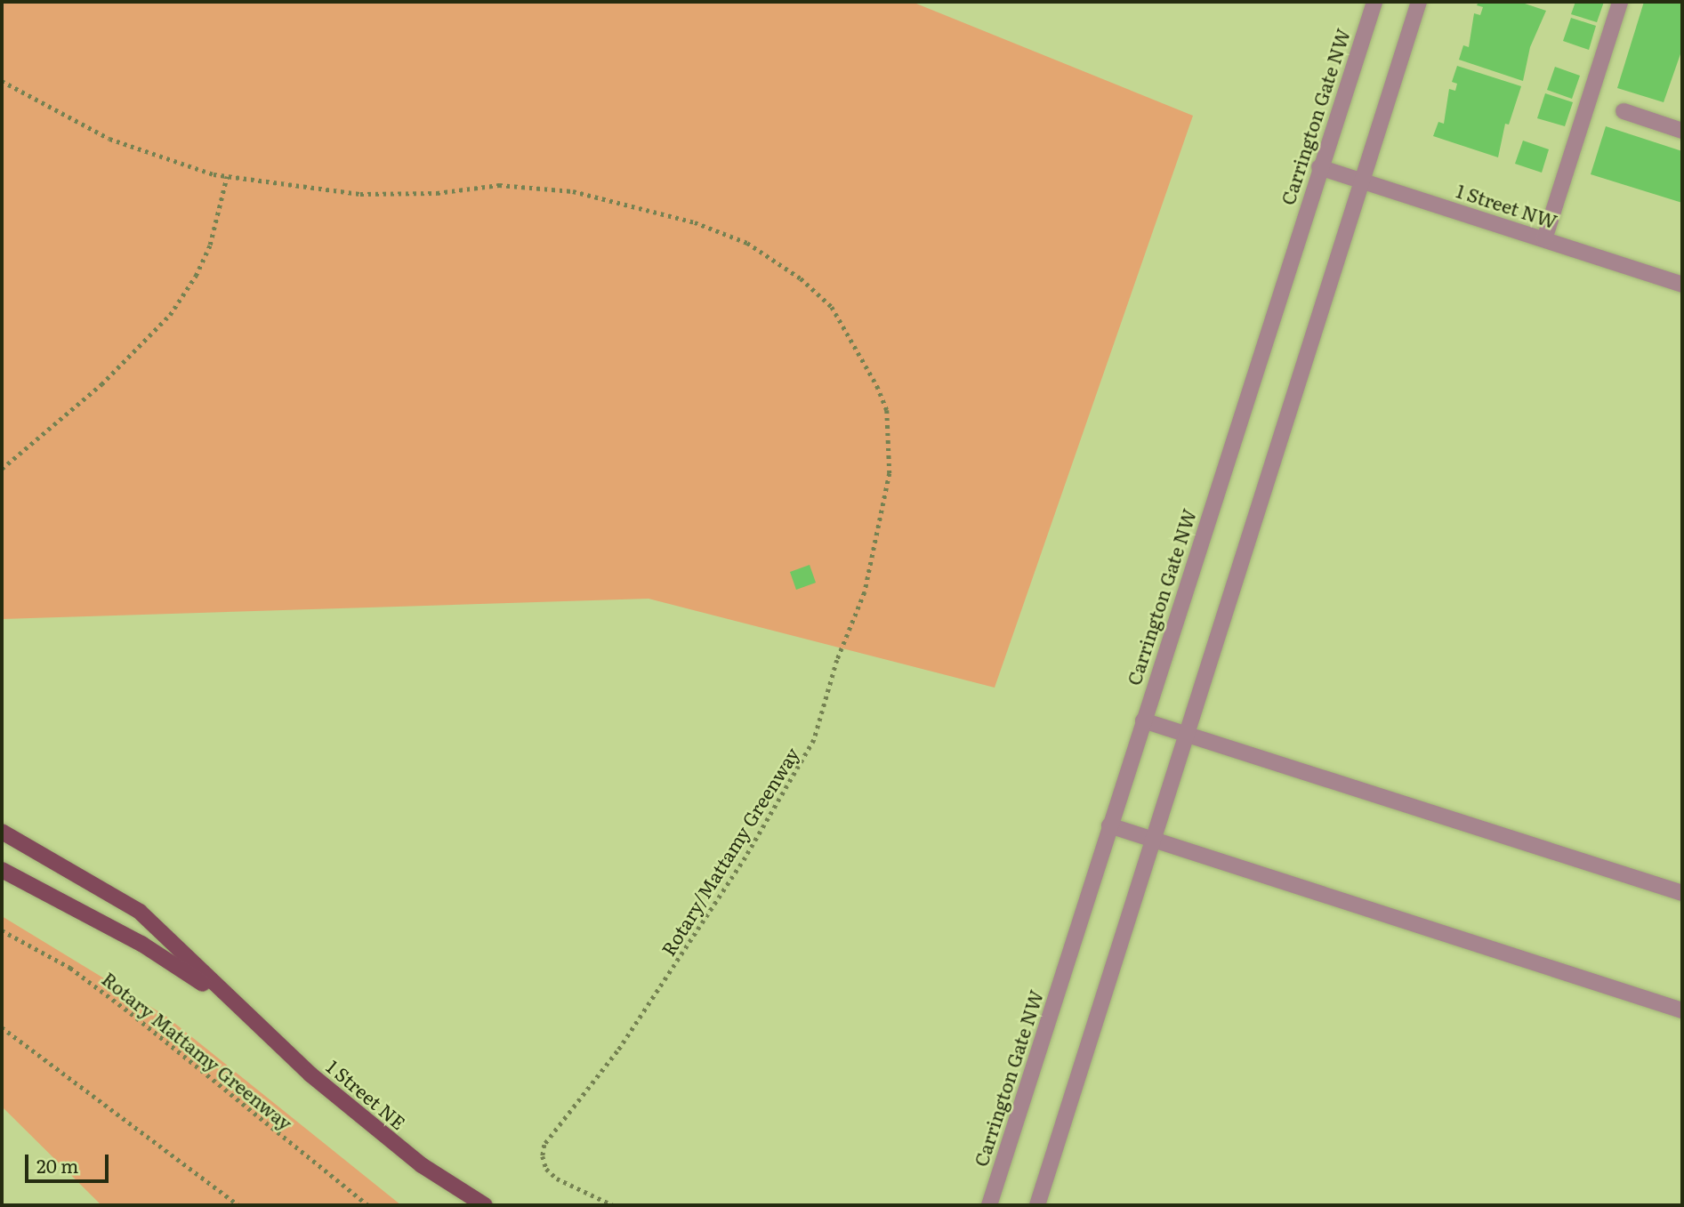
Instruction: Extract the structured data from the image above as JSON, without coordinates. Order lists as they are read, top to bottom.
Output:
{
  "streets": {
    "main road": ["1 Street NE"],
    "street": ["Carrington Gate NW", "1 Street NW"],
    "path": ["Rotary/Mattamy Greenway", "Rotary Mattamy Greenway"]
  },
  "crossings": [
    ["Carrington Gate NW", "1 Street NW"]
  ],
  "scale_bar": "20 m"
}
